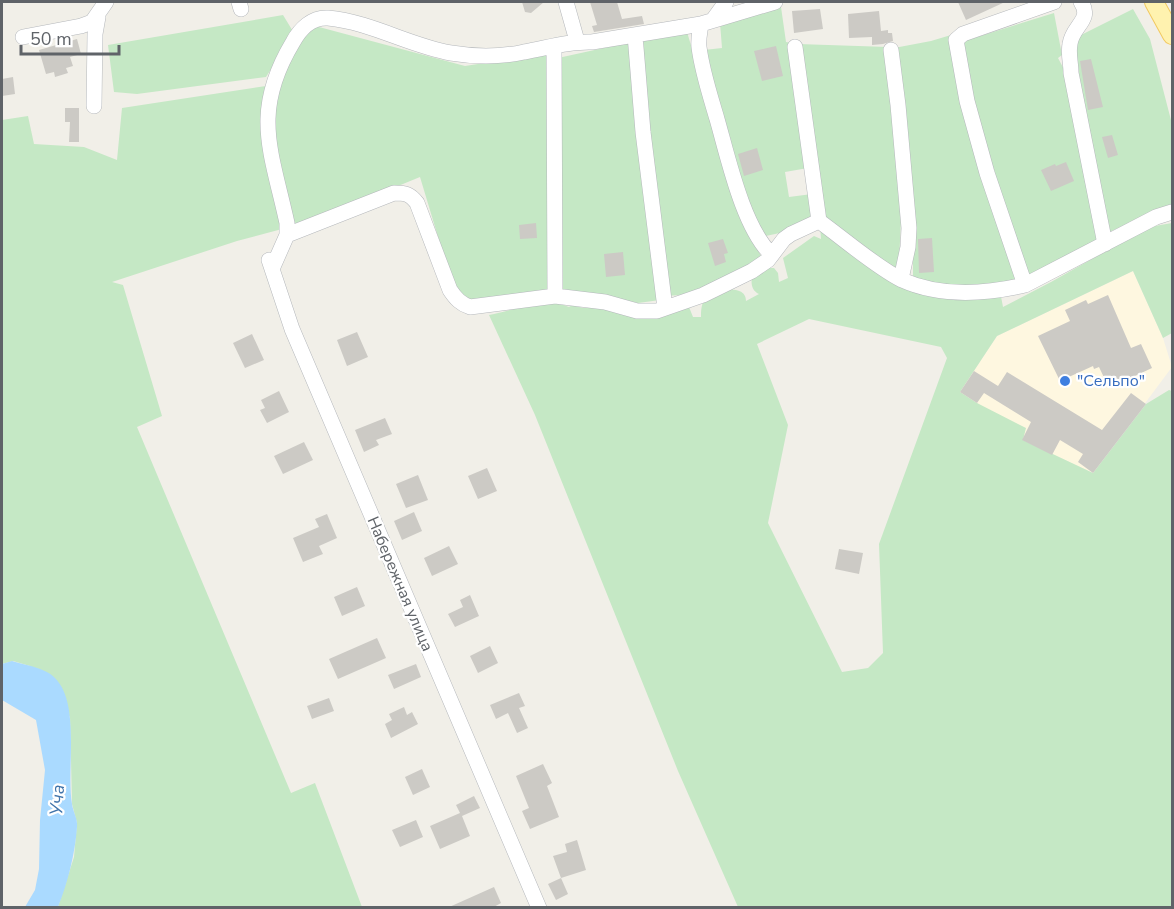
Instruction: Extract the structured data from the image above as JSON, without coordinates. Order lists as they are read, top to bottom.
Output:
{
  "streets": {
    "street": ["Набережная улица"]
  },
  "water": ["Уча"],
  "places": ["\"Сельпо\""],
  "scale_bar": "50 m"
}
